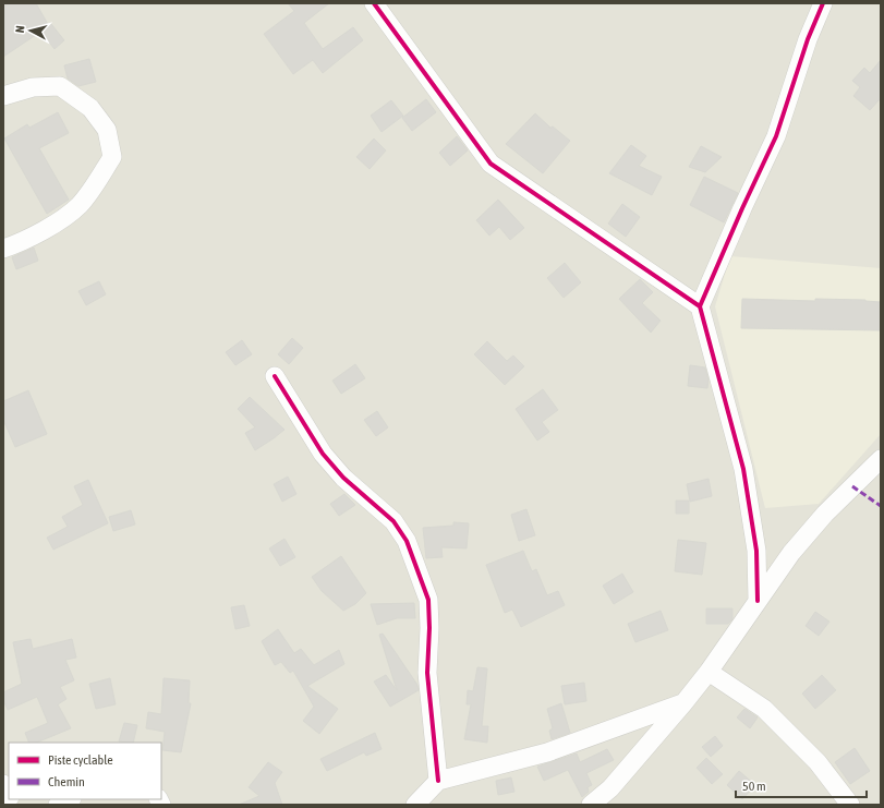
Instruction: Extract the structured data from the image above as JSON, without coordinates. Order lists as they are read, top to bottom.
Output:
{
  "legend": ["Piste cyclable", "Chemin"],
  "scale_bar": "50 m",
  "north": "left"
}
